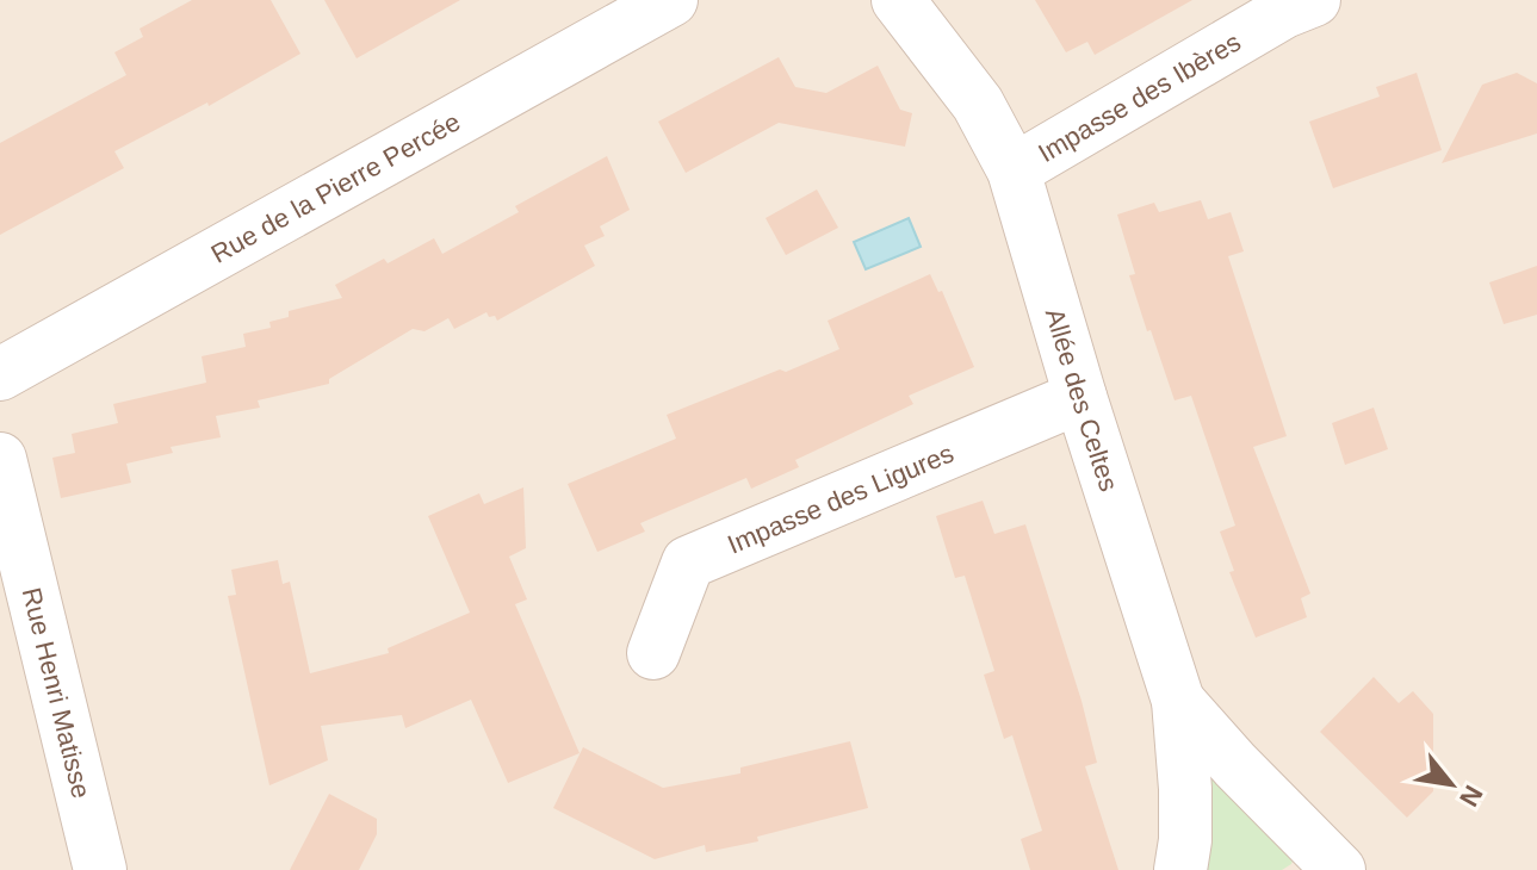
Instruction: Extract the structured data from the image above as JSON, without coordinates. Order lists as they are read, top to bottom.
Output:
{
  "streets": {
    "street": [
      "Impasse des Ibères",
      "Rue de la Pierre Percée",
      "Allée des Celtes",
      "Impasse des Ligures",
      "Rue Henri Matisse"
    ]
  },
  "crossings": [
    ["Impasse des Ibères", "Allée des Celtes"],
    ["Allée des Celtes", "Impasse des Ligures"]
  ],
  "north": "bottom right"
}
